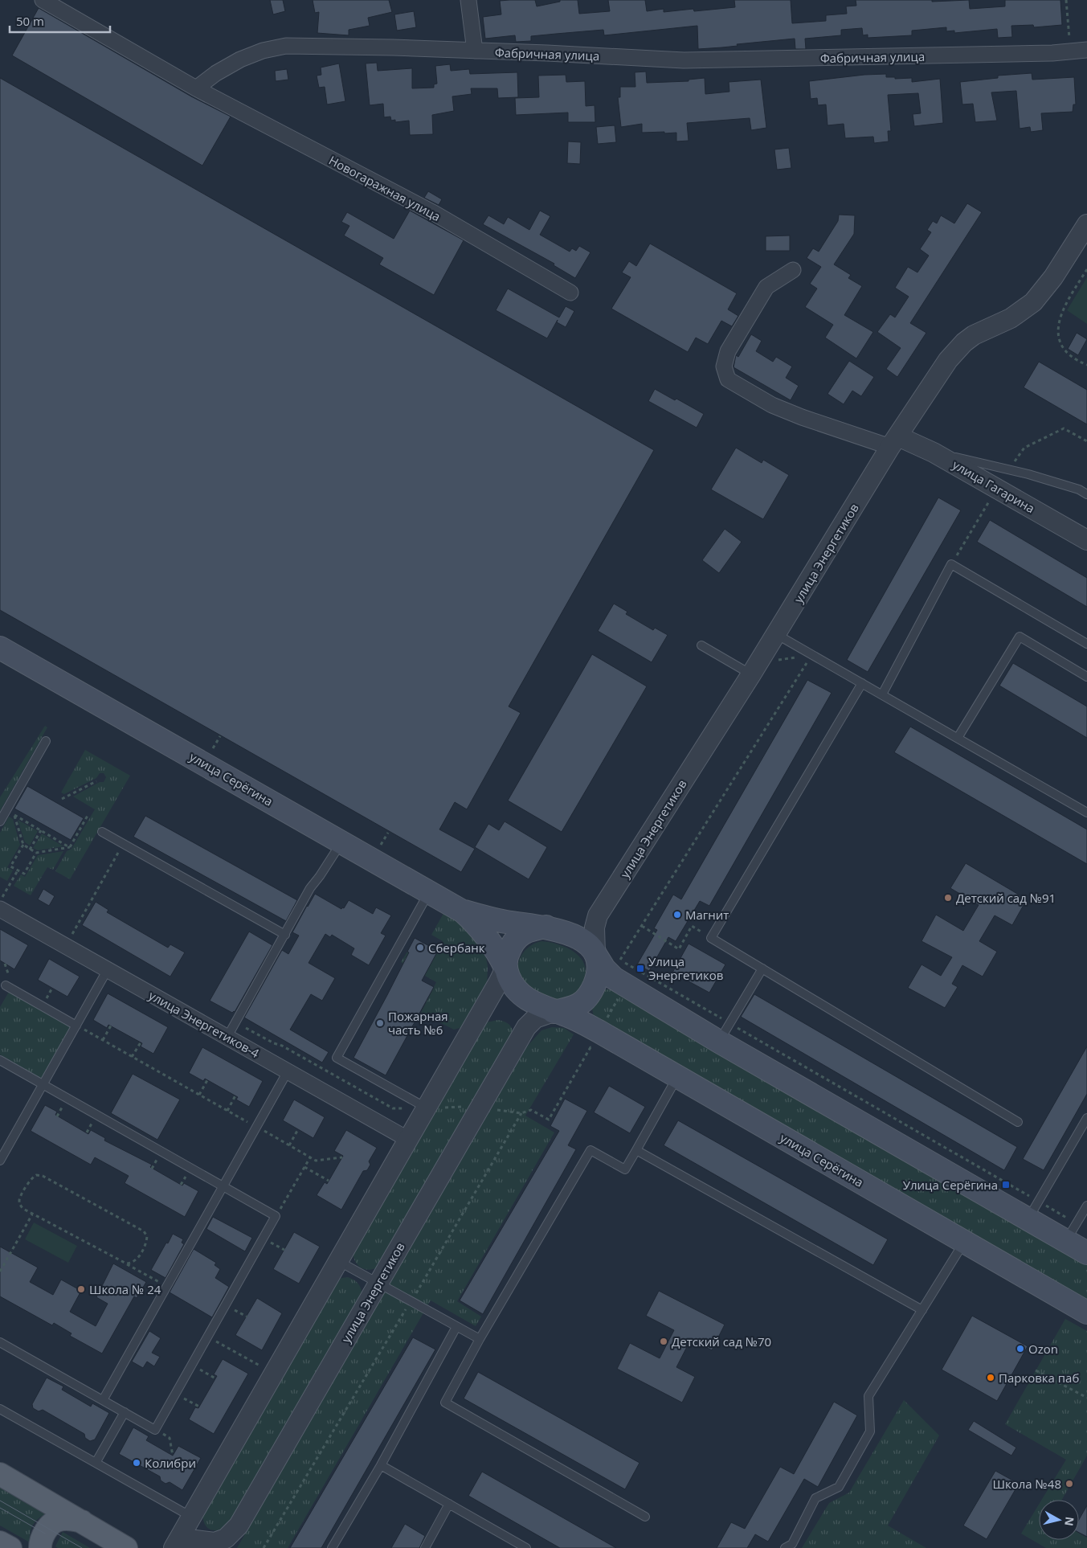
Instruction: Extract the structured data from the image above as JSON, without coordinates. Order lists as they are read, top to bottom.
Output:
{
  "streets": {
    "main road": ["улица Серёгина"],
    "street": [
      "Фабричная улица",
      "Новогаражная улица",
      "улица Гагарина",
      "улица Энергетиков",
      "улица Энергетиков-4"
    ]
  },
  "crossings": [
    ["Фабричная улица", "Новогаражная улица"],
    ["улица Гагарина", "улица Энергетиков"],
    ["улица Энергетиков", "улица Серёгина"],
    ["улица Энергетиков", "улица Энергетиков-4"]
  ],
  "places": {
    "other": [
      "Детский сад №91",
      "Магнит",
      "Сбербанк",
      "Пожарная часть №6",
      "Школа № 24",
      "Детский сад №70",
      "Ozon",
      "Парковка паб",
      "Колибри",
      "Школа №48"
    ],
    "transit": ["Улица Энергетиков", "Улица Серёгина"]
  },
  "scale_bar": "50 m",
  "north": "right"
}
